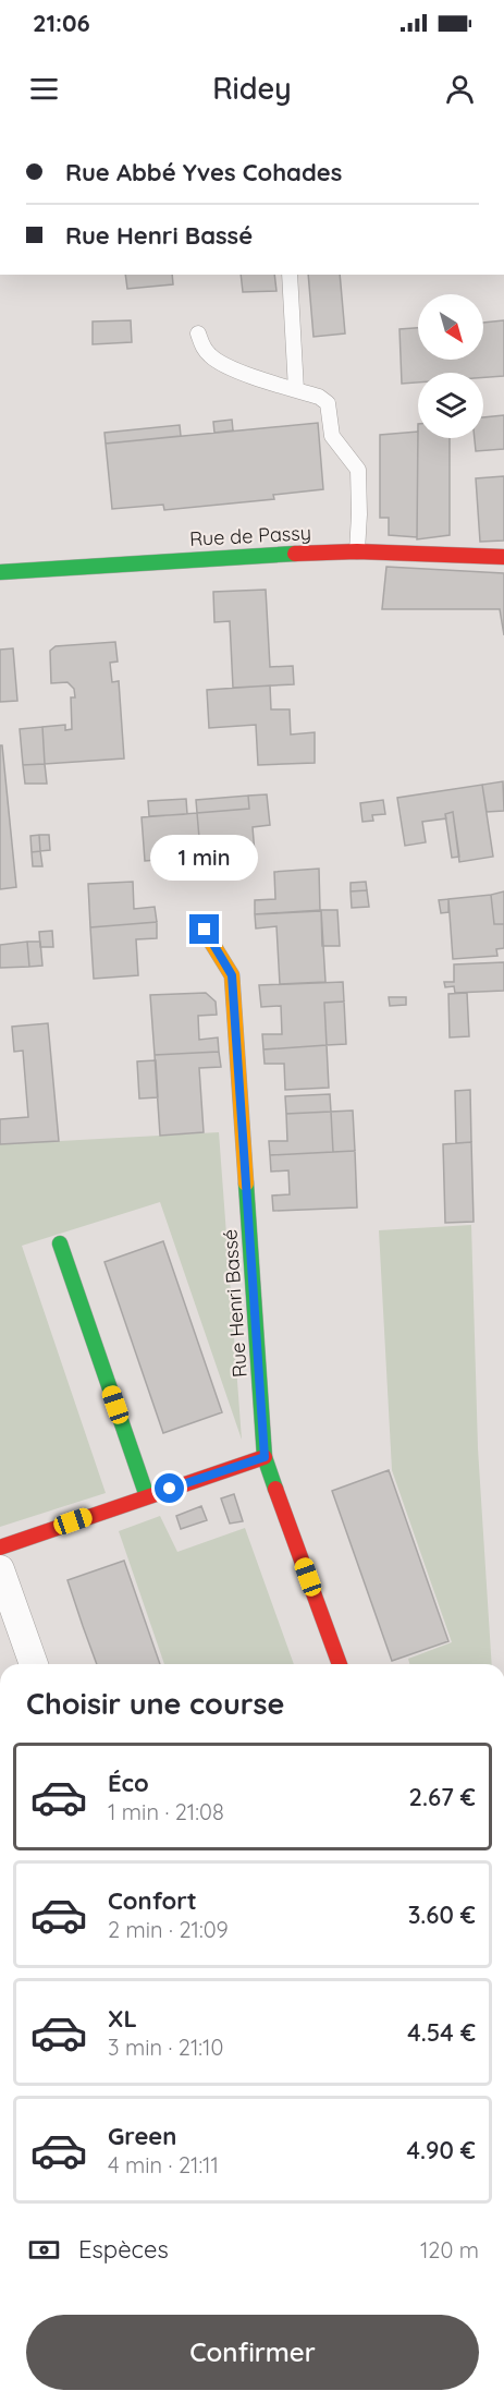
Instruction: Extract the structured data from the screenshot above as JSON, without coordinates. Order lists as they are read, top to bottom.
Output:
{
  "streets": {
    "street": ["Rue de Passy", "Rue Henri Bassé"]
  },
  "north": "bottom right",
  "page": {
    "status": "21:06",
    "header": "Ridey",
    "banner": ["Rue Abbé Yves Cohades", "Rue Henri Bassé"],
    "bubble": "1 min",
    "heading": "Choisir une course",
    "list": [
      {
        "name": "Éco",
        "note": "1 min · 21:08",
        "value": "2.67 €"
      },
      {
        "name": "Confort",
        "note": "2 min · 21:09",
        "value": "3.60 €"
      },
      {
        "name": "XL",
        "note": "3 min · 21:10",
        "value": "4.54 €"
      },
      {
        "name": "Green",
        "note": "4 min · 21:11",
        "value": "4.90 €"
      }
    ],
    "pay": ["Espèces", "120 m"],
    "buttons": "Confirmer"
  }
}
